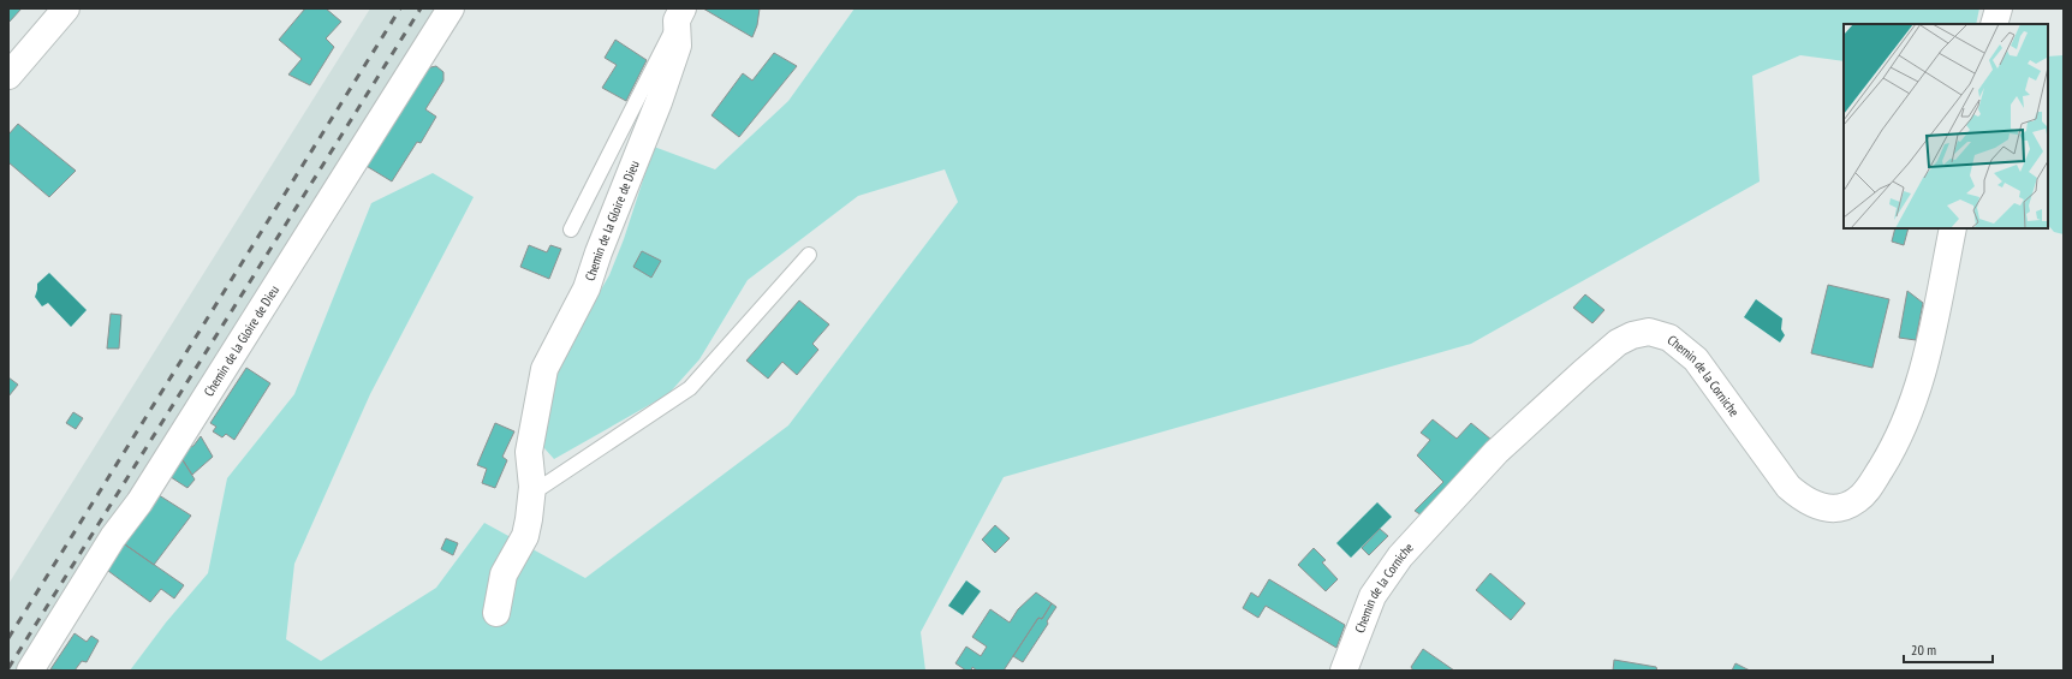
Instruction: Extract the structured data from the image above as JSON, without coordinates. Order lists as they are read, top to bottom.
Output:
{
  "streets": {
    "street": ["Chemin de la Gloire de Dieu", "Chemin de la Corniche"]
  },
  "scale_bar": "20 m"
}
